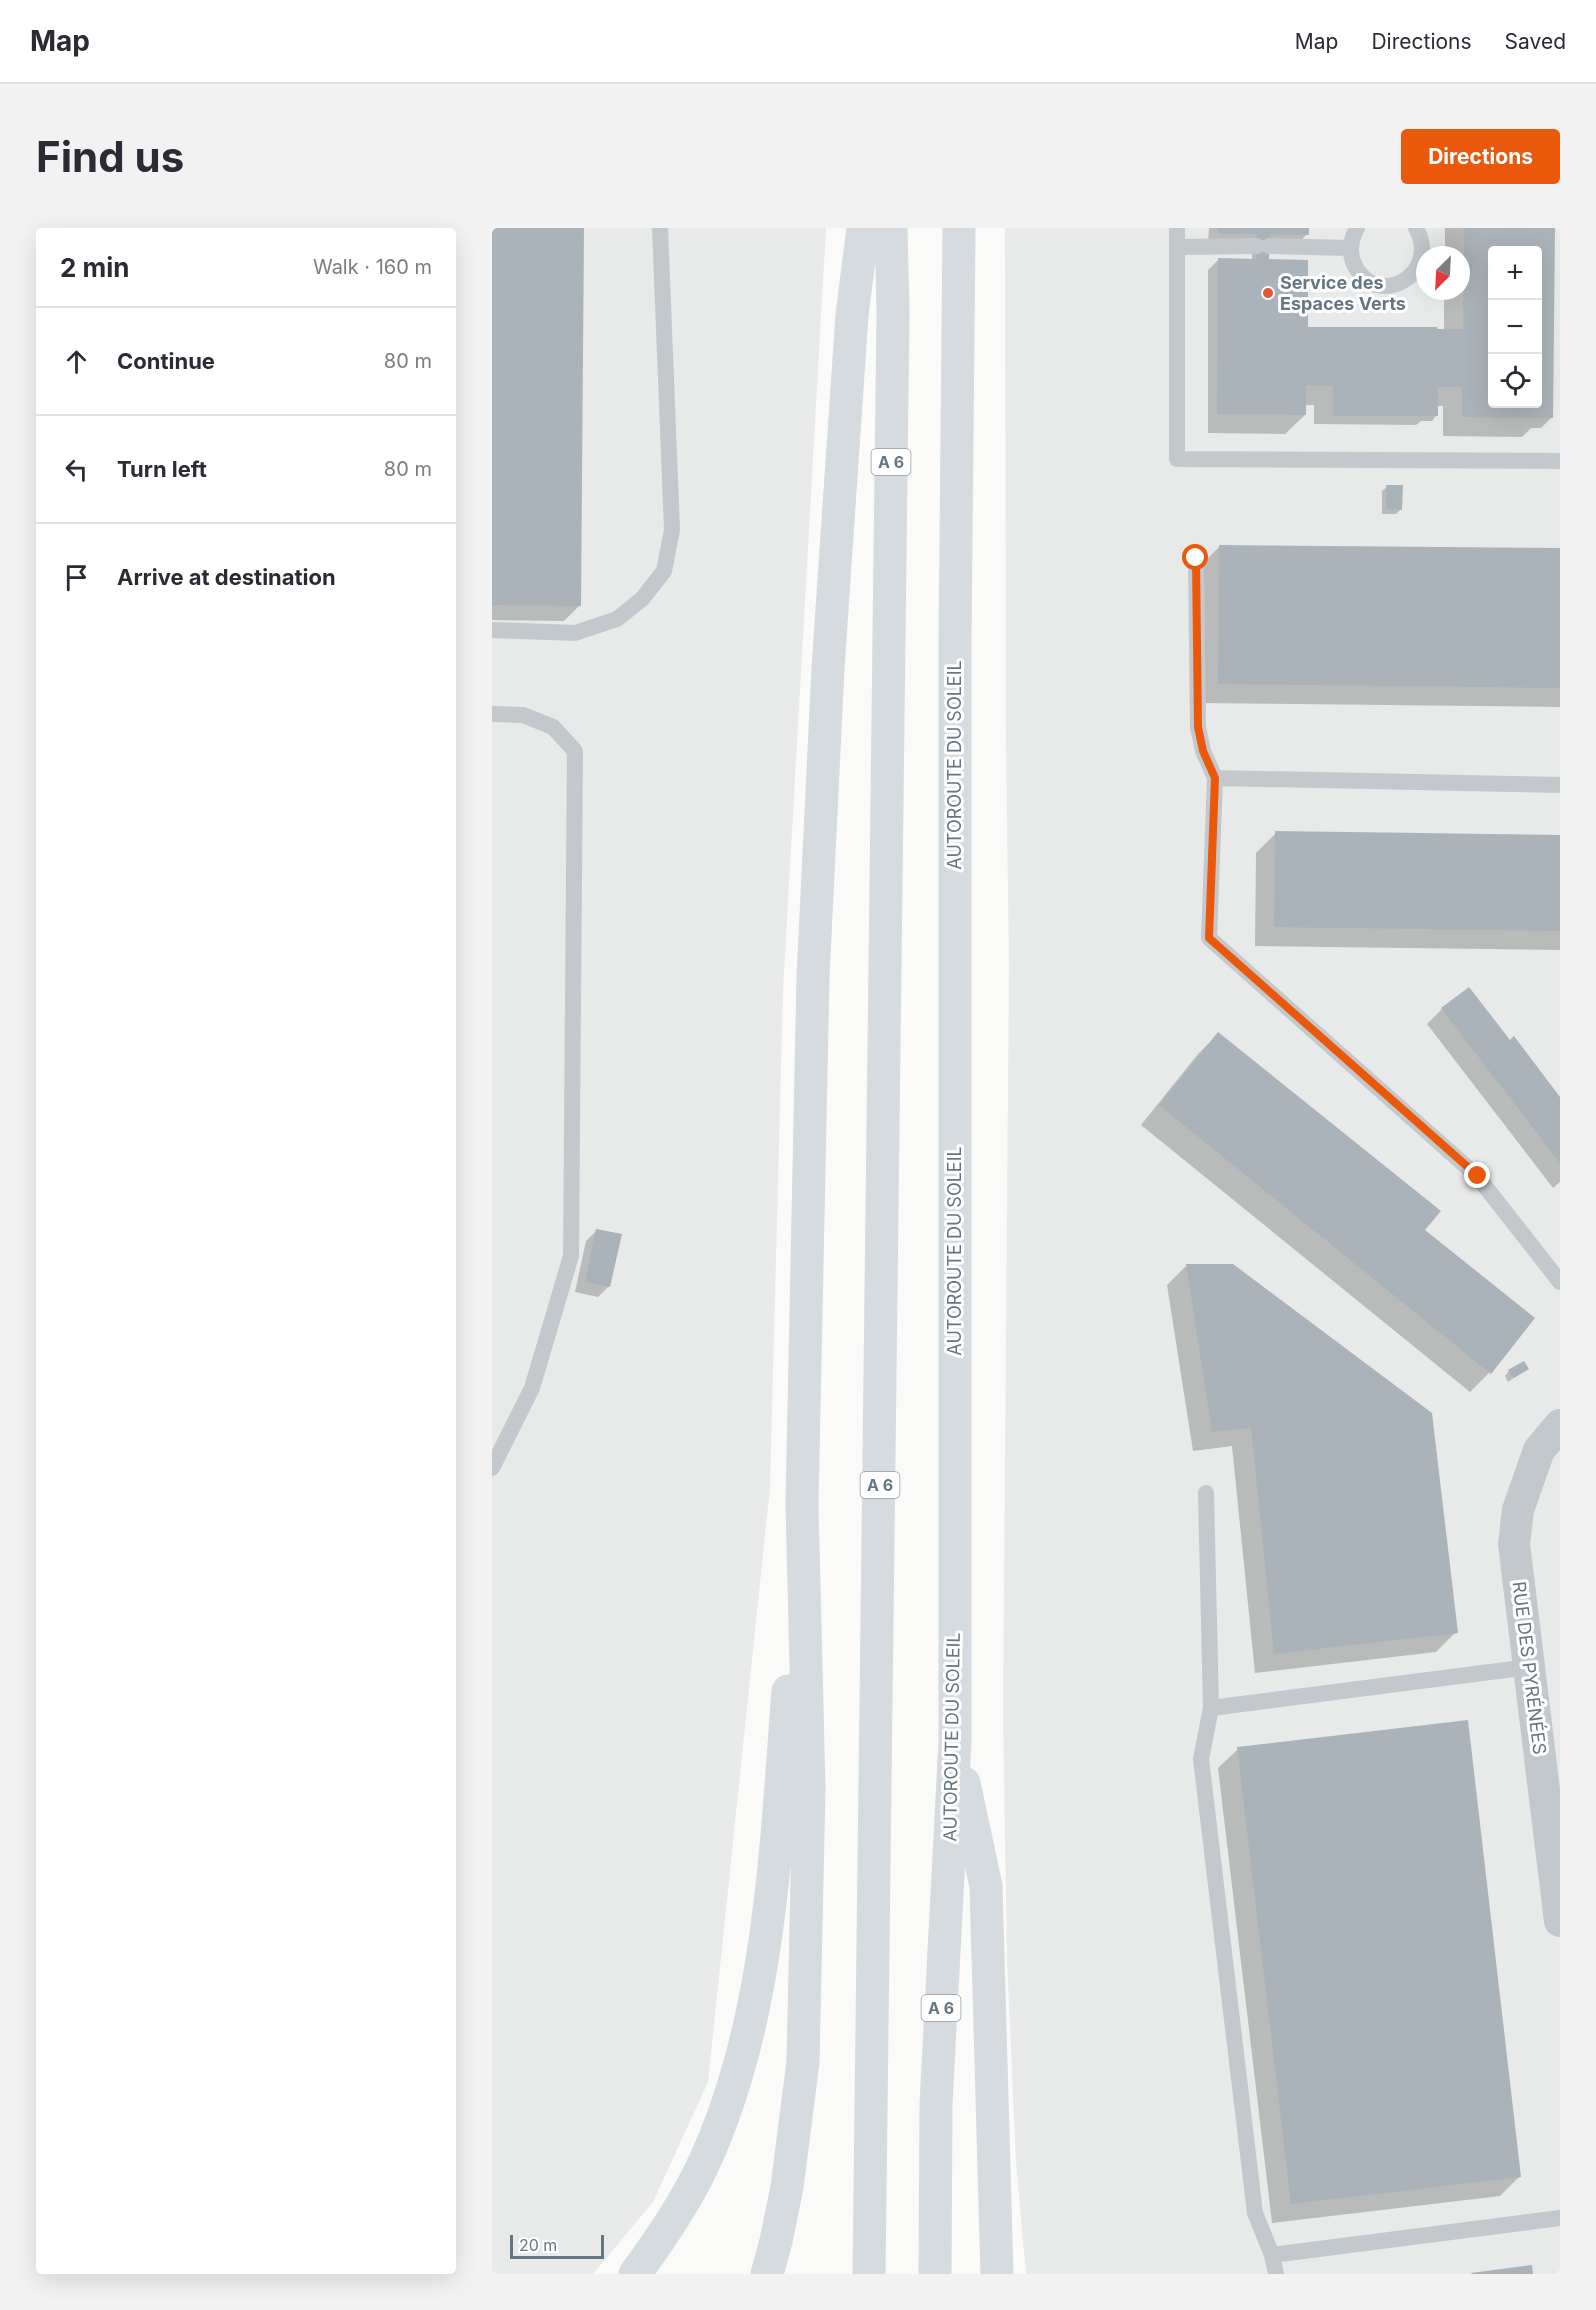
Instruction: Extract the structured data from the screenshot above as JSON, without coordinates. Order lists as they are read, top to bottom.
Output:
{
  "streets": {
    "highway": ["A 6", "AUTOROUTE DU SOLEIL"],
    "street": ["RUE DES PYRÉNÉES"]
  },
  "places": ["Service des Espaces Verts"],
  "scale_bar": "20 m",
  "north": "bottom left",
  "page": {
    "header": "Map",
    "nav": ["Map", "Directions", "Saved"],
    "buttons": "Directions",
    "title": "Find us",
    "heading": ["2 min", "Walk · 160 m"],
    "map_buttons": ["+", "−"],
    "list": [
      ["Continue", "80 m"],
      ["Turn left", "80 m"],
      "Arrive at destination"
    ],
    "scale": "20 m"
  }
}
